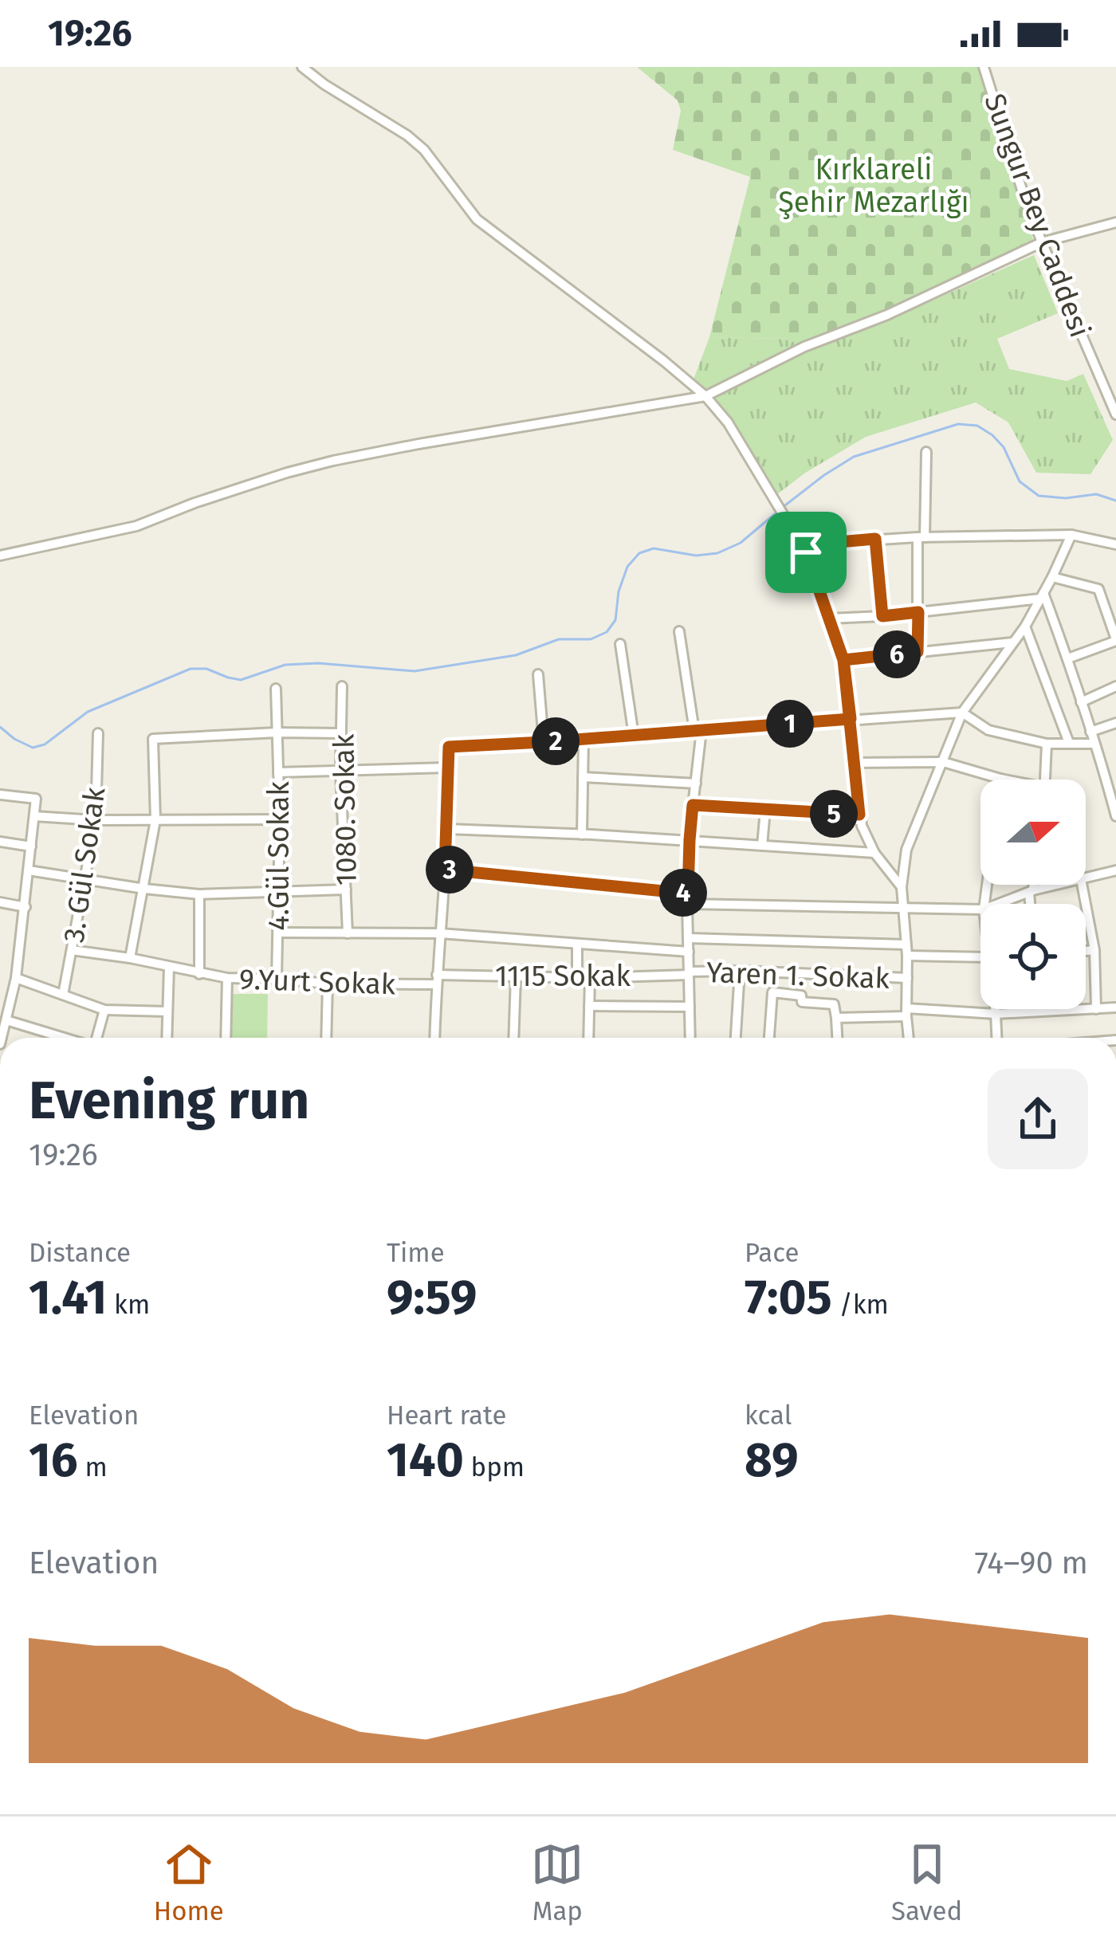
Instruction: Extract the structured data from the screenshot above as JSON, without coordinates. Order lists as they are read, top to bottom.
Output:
{
  "streets": {
    "street": [
      "Sungur Bey Caddesi",
      "1080. Sokak",
      "4.Gül Sokak",
      "3. Gül Sokak",
      "Yaren 1. Sokak",
      "1115 Sokak",
      "9.Yurt Sokak"
    ]
  },
  "crossings": [
    ["4.Gül Sokak", "9.Yurt Sokak"],
    ["3. Gül Sokak", "9.Yurt Sokak"],
    ["Yaren 1. Sokak", "1115 Sokak"],
    ["1115 Sokak", "9.Yurt Sokak"]
  ],
  "parks": ["Kırklareli Şehir Mezarlığı"],
  "north": "right",
  "page": {
    "status": "19:26",
    "pins": [
      "6",
      "1",
      "2",
      "5",
      "3",
      "4"
    ],
    "heading": ["Evening run", "19:26"],
    "stats": [
      ["Distance", "1.41 km"],
      ["Time", "9:59"],
      ["Pace", "7:05 /km"],
      ["Elevation", "16 m"],
      ["Heart rate", "140 bpm"],
      ["kcal", "89"]
    ],
    "chart": ["Elevation", "74–90 m"],
    "tabs": ["Home", "Map", "Saved"]
  }
}
